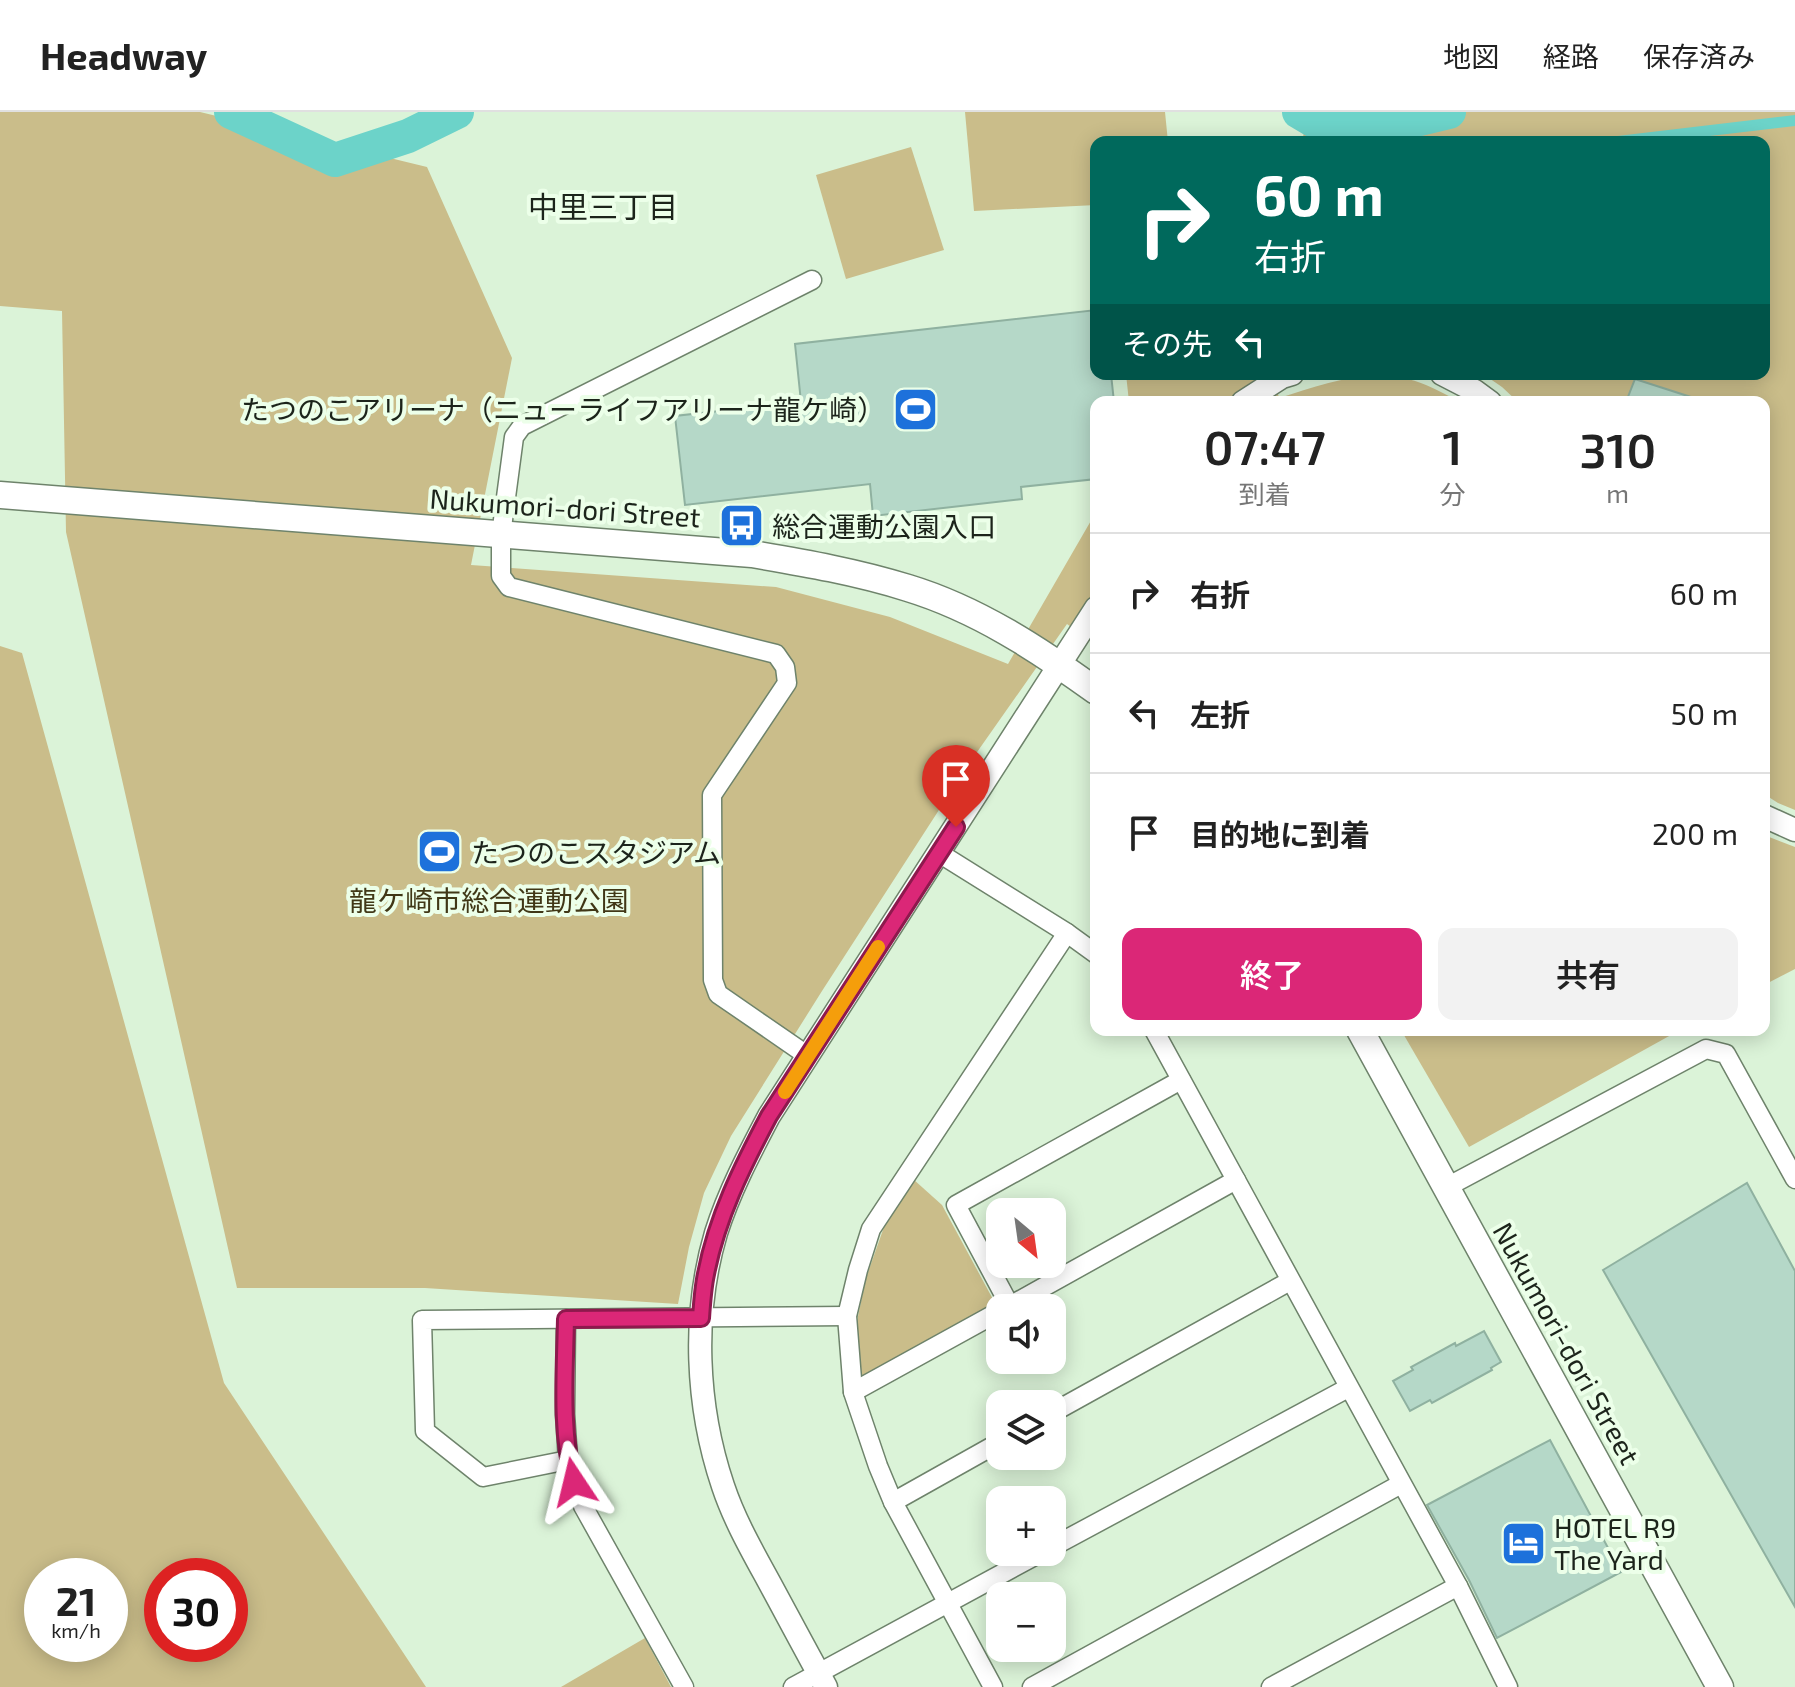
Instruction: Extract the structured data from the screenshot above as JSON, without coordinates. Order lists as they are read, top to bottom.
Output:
{
  "streets": {
    "main road": ["Nukumori-dori Street"]
  },
  "districts": ["中里三丁目"],
  "parks": ["龍ケ崎市総合運動公園"],
  "places": {
    "sports": ["たつのこアリーナ（ニューライフアリーナ龍ケ崎）", "たつのこスタジアム"],
    "bus stop": ["総合運動公園入口"],
    "hotel": ["HOTEL R9 The Yard"]
  },
  "north": "bottom right",
  "page": {
    "header": "Headway",
    "nav": ["地図", "経路", "保存済み"],
    "turn": ["60 m", "右折"],
    "then": "その先",
    "eta": [
      "07:47",
      "到着",
      "1",
      "分",
      "310",
      "m"
    ],
    "list": [
      {
        "name": "右折",
        "value": "60 m"
      },
      {
        "name": "左折",
        "value": "50 m"
      },
      {
        "name": "目的地に到着",
        "value": "200 m"
      }
    ],
    "buttons": ["終了", "共有"],
    "map_buttons": ["+", "−"],
    "speed": "21 km/h",
    "limit": "30"
  }
}
